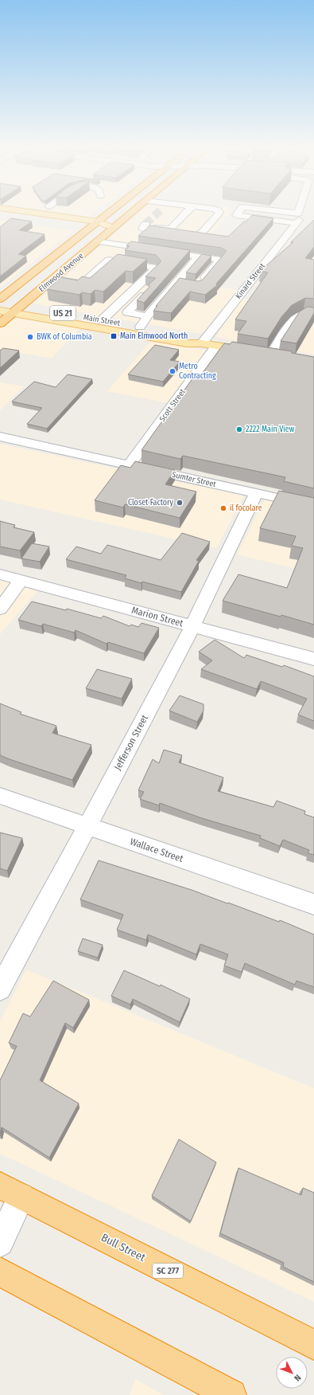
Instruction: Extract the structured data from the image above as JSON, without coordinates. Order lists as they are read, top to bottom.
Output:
{
  "streets": {
    "highway": ["Elmwood Avenue", "Bull Street", "SC 277"],
    "main road": ["US 21", "Main Street"],
    "street": [
      "Kinard Street",
      "Scott Street",
      "Sumter Street",
      "Marion Street",
      "Jefferson Street",
      "Wallace Street"
    ]
  },
  "crossings": [
    ["Elmwood Avenue", "Main Street"],
    ["Kinard Street", "Main Street"],
    ["Main Street", "Scott Street"],
    ["Scott Street", "Sumter Street"],
    ["Sumter Street", "Jefferson Street"],
    ["Marion Street", "Jefferson Street"],
    ["Jefferson Street", "Wallace Street"]
  ],
  "places": {
    "transit": ["Main Elmwood North"],
    "other": [
      "BWK of Columbia",
      "Metro Contracting",
      "2222 Main View",
      "Closet Factory",
      "il focolare"
    ]
  },
  "north": "bottom right"
}
